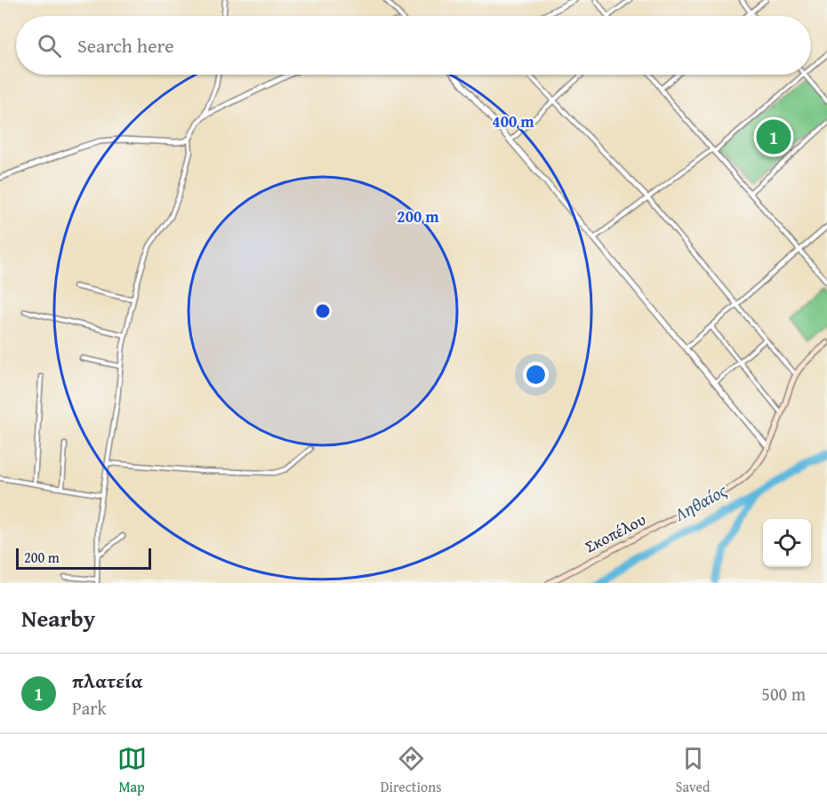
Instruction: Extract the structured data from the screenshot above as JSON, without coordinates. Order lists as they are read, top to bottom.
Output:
{
  "streets": {
    "main road": ["Σκοπέλου"]
  },
  "water": ["Ληθαίος"],
  "scale_bar": "200 m",
  "page": {
    "search": "Search here",
    "pins": "1",
    "scale": "200 m",
    "heading": "Nearby",
    "list": [
      {
        "mark": "1",
        "name": "πλατεία",
        "note": "Park",
        "value": "500 m"
      }
    ],
    "nav": ["Map", "Directions", "Saved"]
  },
  "rings": ["400 m", "200 m"]
}
